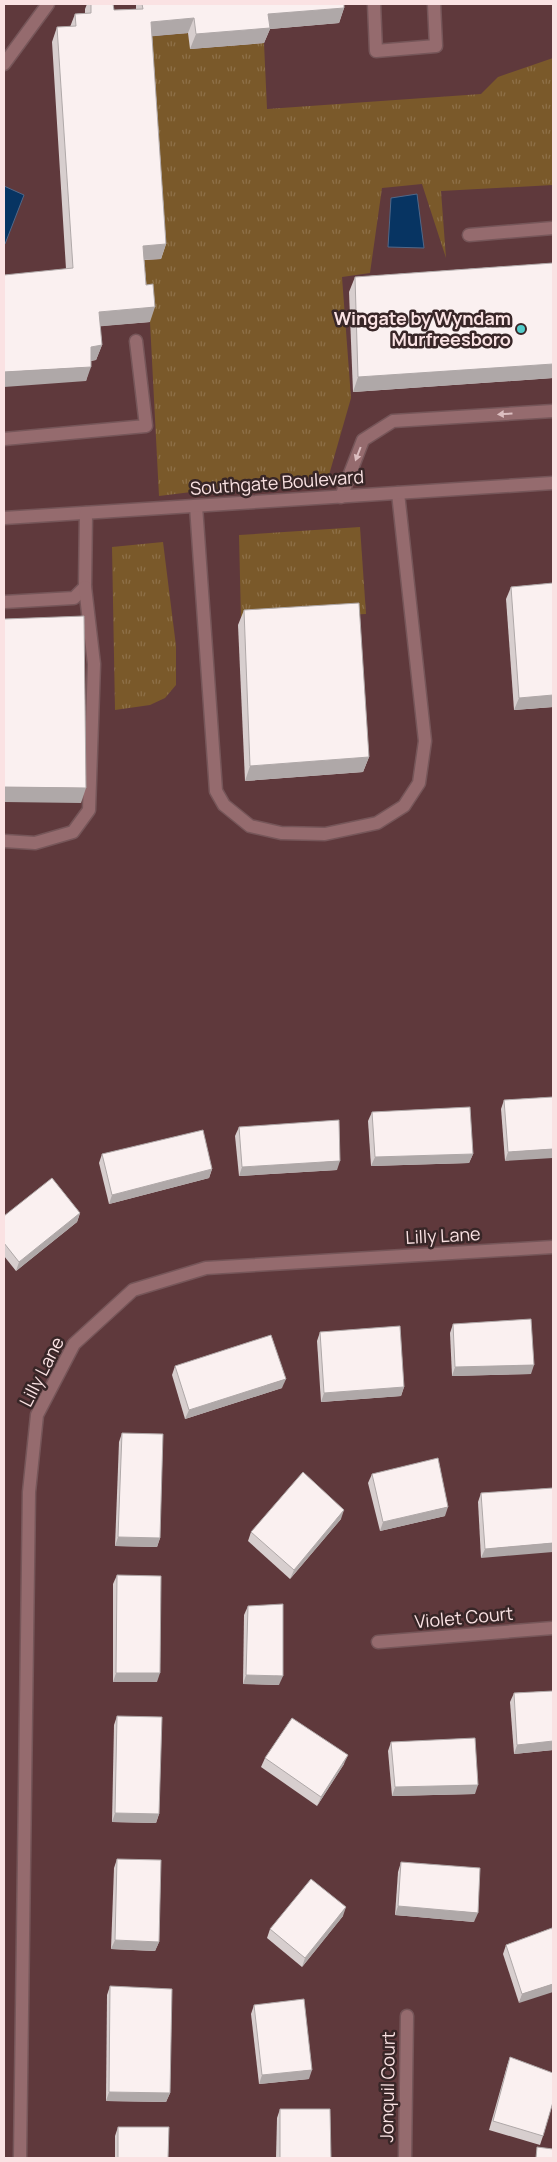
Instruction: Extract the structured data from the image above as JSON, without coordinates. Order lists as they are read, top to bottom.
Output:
{
  "streets": {
    "street": [
      "Southgate Boulevard",
      "Lilly Lane",
      "Violet Court",
      "Jonquil Court"
    ]
  },
  "places": ["Wingate by Wyndam Murfreesboro"]
}
